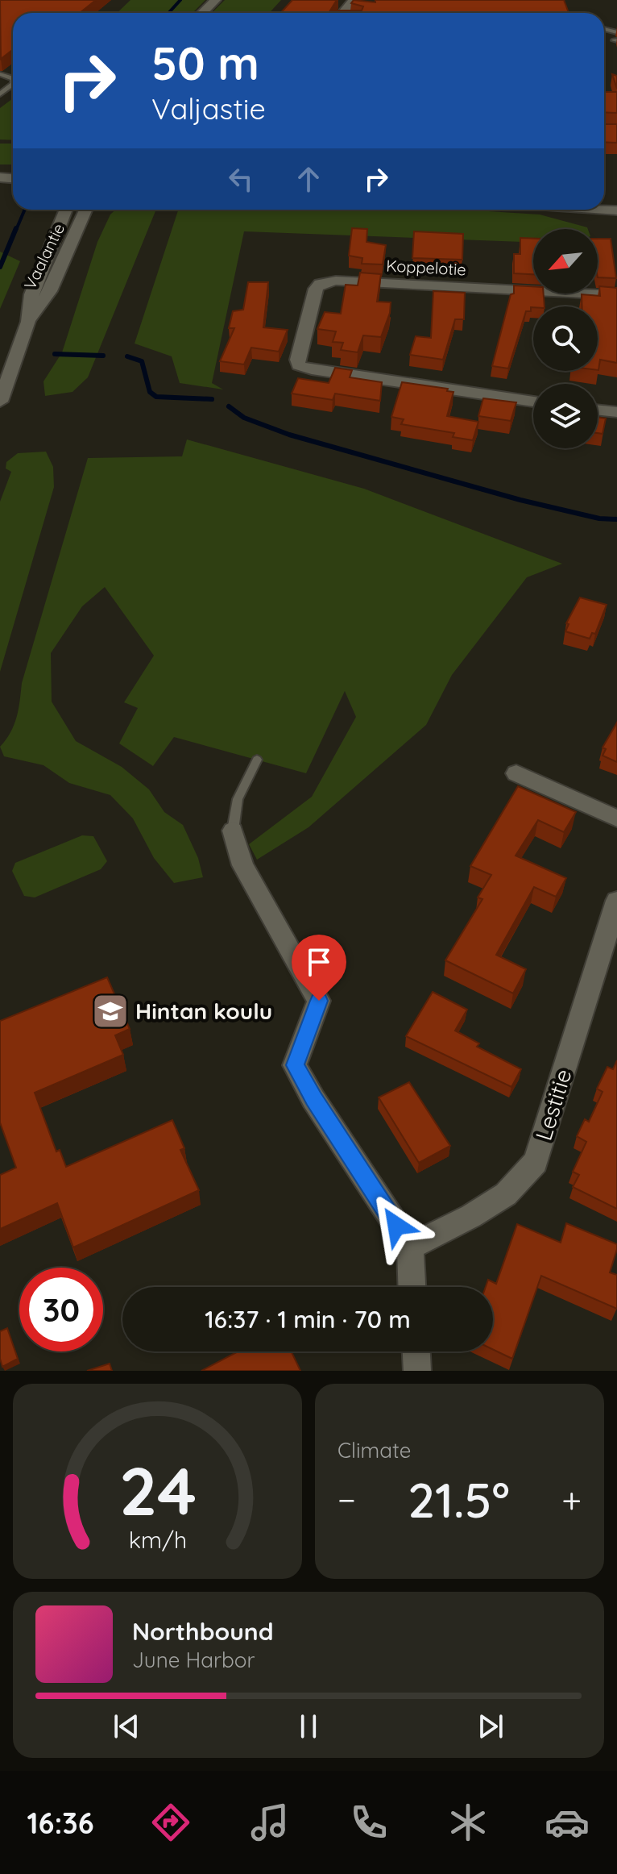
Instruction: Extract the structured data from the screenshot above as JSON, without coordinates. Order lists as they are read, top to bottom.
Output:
{
  "streets": {
    "street": ["Vaalantie", "Koppelotie", "Lestitie"]
  },
  "places": {
    "school or university": ["Hintan koulu"]
  },
  "north": "bottom left",
  "page": {
    "turn": ["50 m", "Valjastie"],
    "limit": "30",
    "trip": "16:37 · 1 min · 70 m",
    "tile": "Climate",
    "heat": ["−", "21.5°", "+"],
    "song": ["Northbound", "June Harbor"],
    "tabs": "16:36",
    "gauge": ["24", "km/h"]
  }
}
